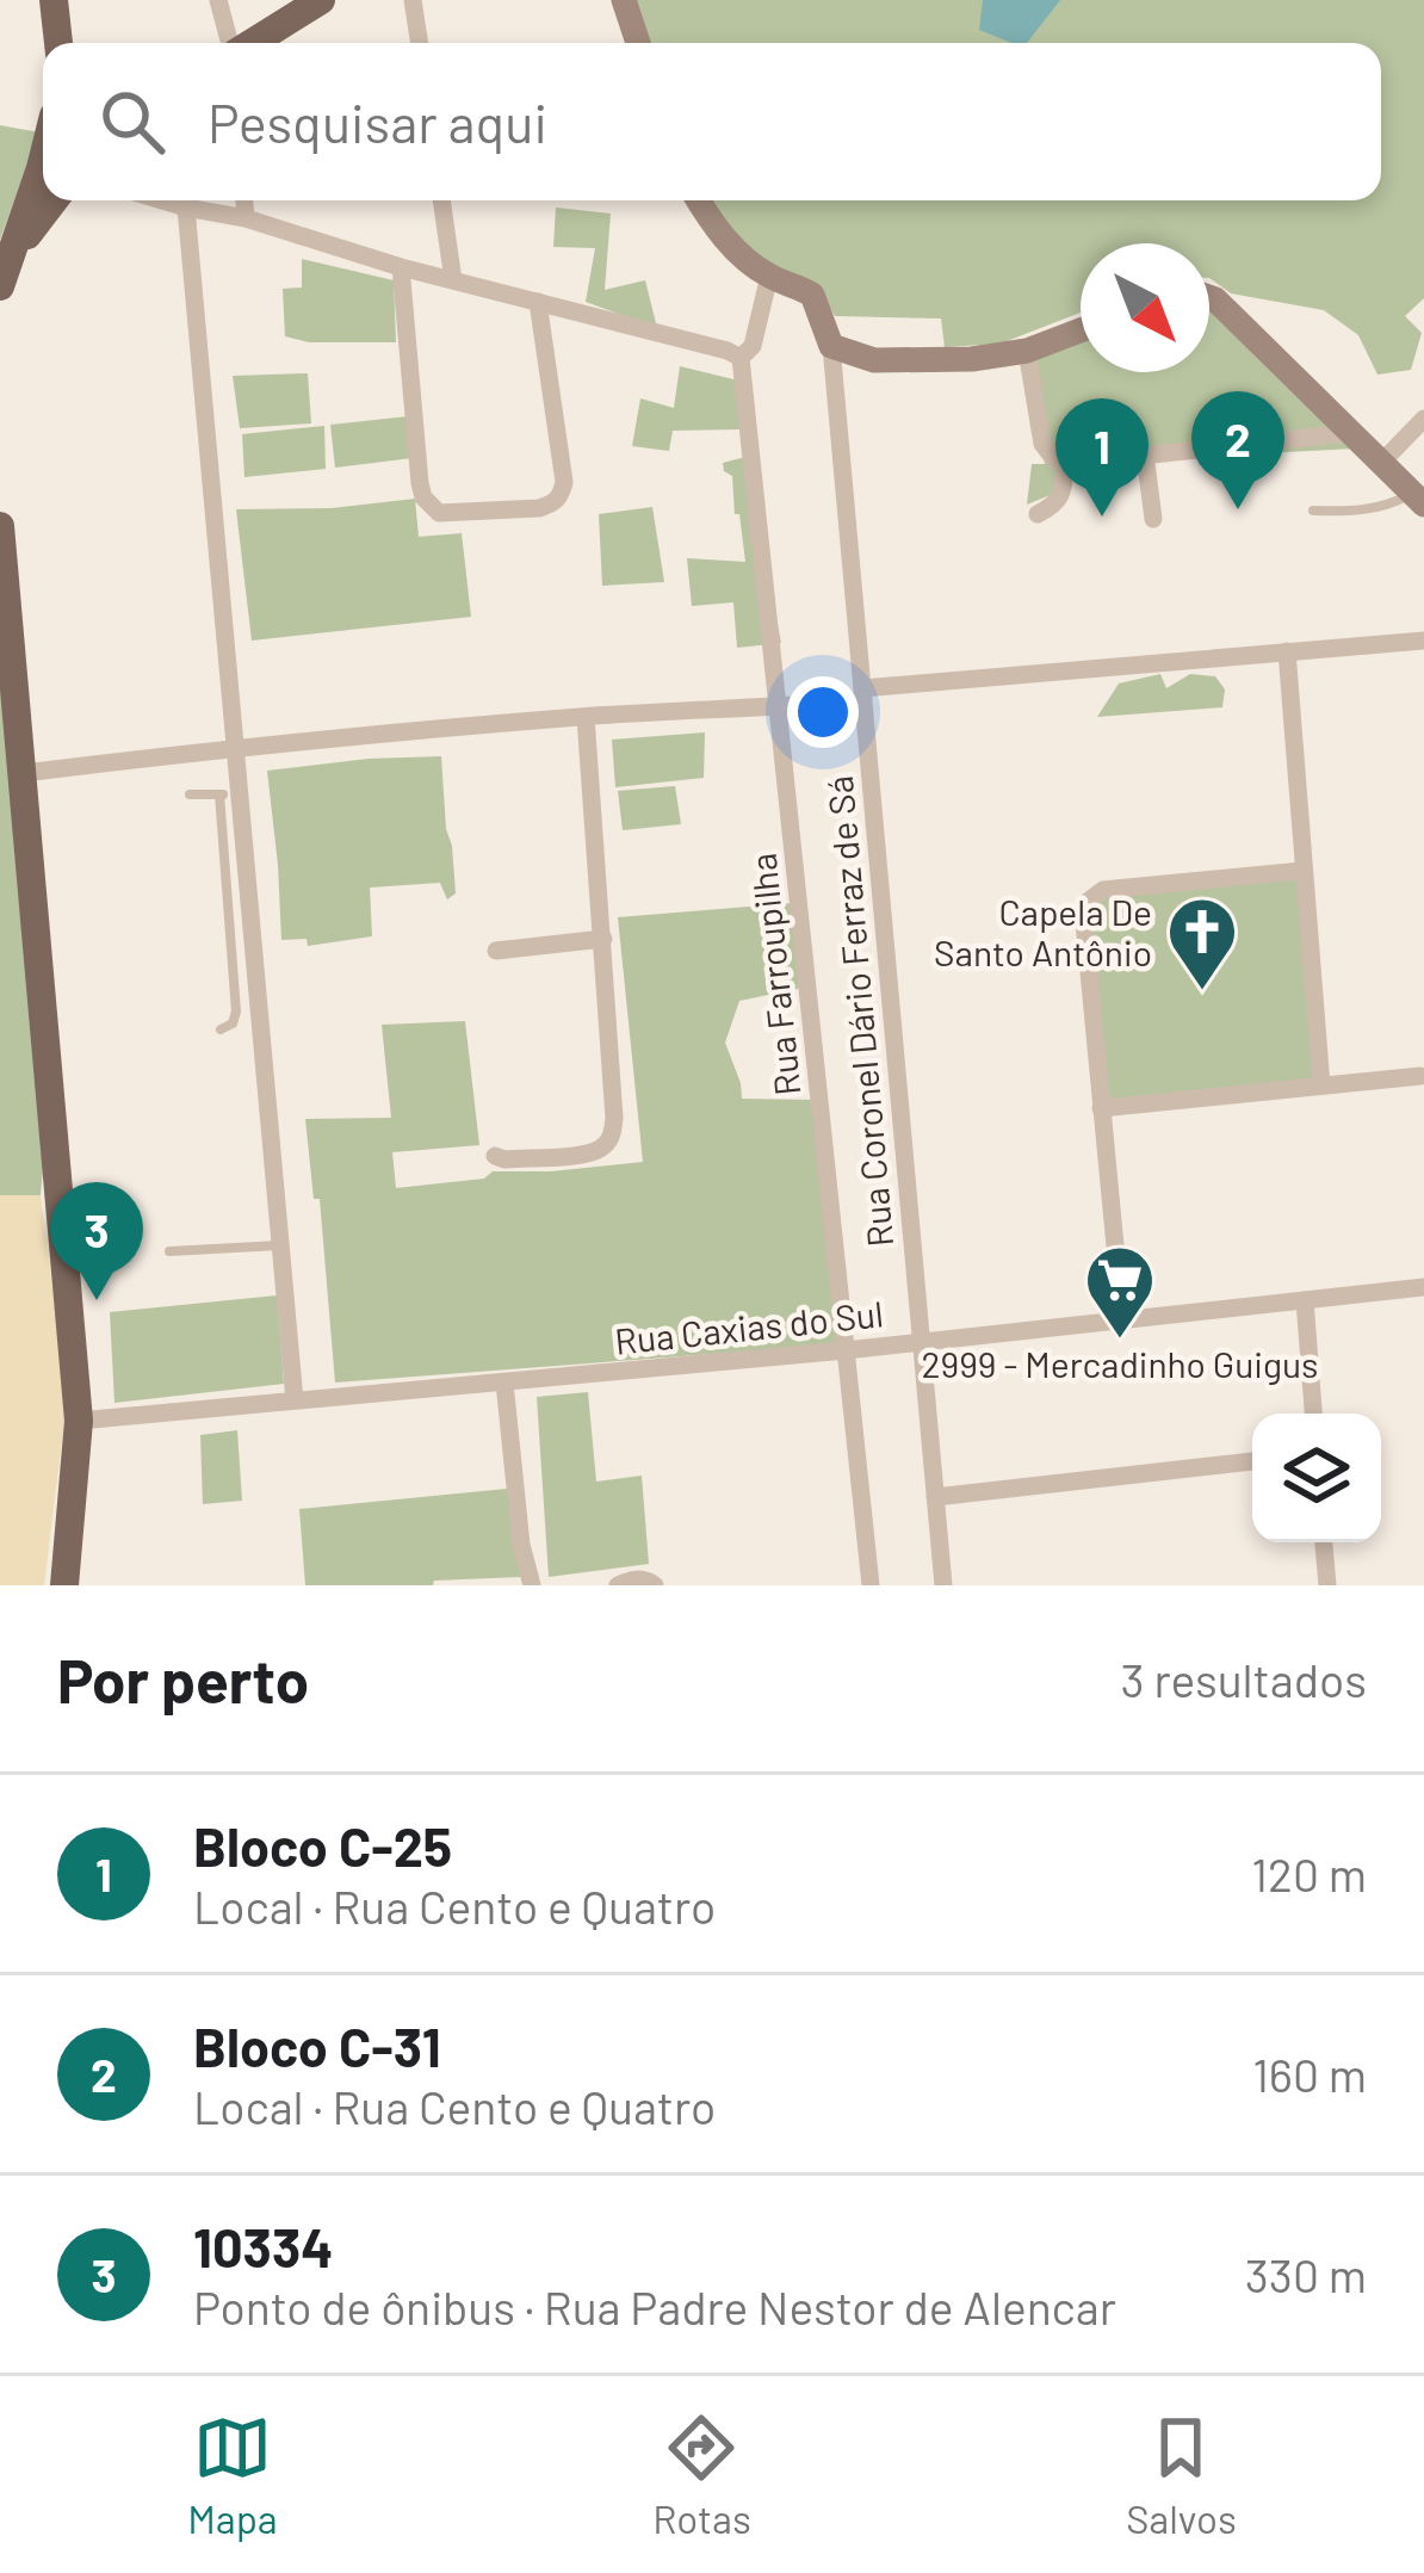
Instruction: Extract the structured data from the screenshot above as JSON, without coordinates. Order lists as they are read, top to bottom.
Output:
{
  "streets": {
    "street": ["Rua Farroupilha", "Rua Coronel Dário Ferraz de Sá", "Rua Caxias do Sul"]
  },
  "crossings": [
    ["Rua Farroupilha", "Rua Caxias do Sul"],
    ["Rua Coronel Dário Ferraz de Sá", "Rua Caxias do Sul"]
  ],
  "places": {
    "church": ["Capela De Santo Antônio"],
    "supermarket": ["2999 - Mercadinho Guigus"]
  },
  "north": "bottom right",
  "page": {
    "search": "Pesquisar aqui",
    "pins": ["2", "1", "3"],
    "heading": ["Por perto", "3 resultados"],
    "list": [
      {
        "mark": "1",
        "name": "Bloco C-25",
        "note": "Local · Rua Cento e Quatro",
        "value": "120 m"
      },
      {
        "mark": "2",
        "name": "Bloco C-31",
        "note": "Local · Rua Cento e Quatro",
        "value": "160 m"
      },
      {
        "mark": "3",
        "name": "10334",
        "note": "Ponto de ônibus · Rua Padre Nestor de Alencar",
        "value": "330 m"
      }
    ],
    "nav": ["Mapa", "Rotas", "Salvos"]
  }
}
